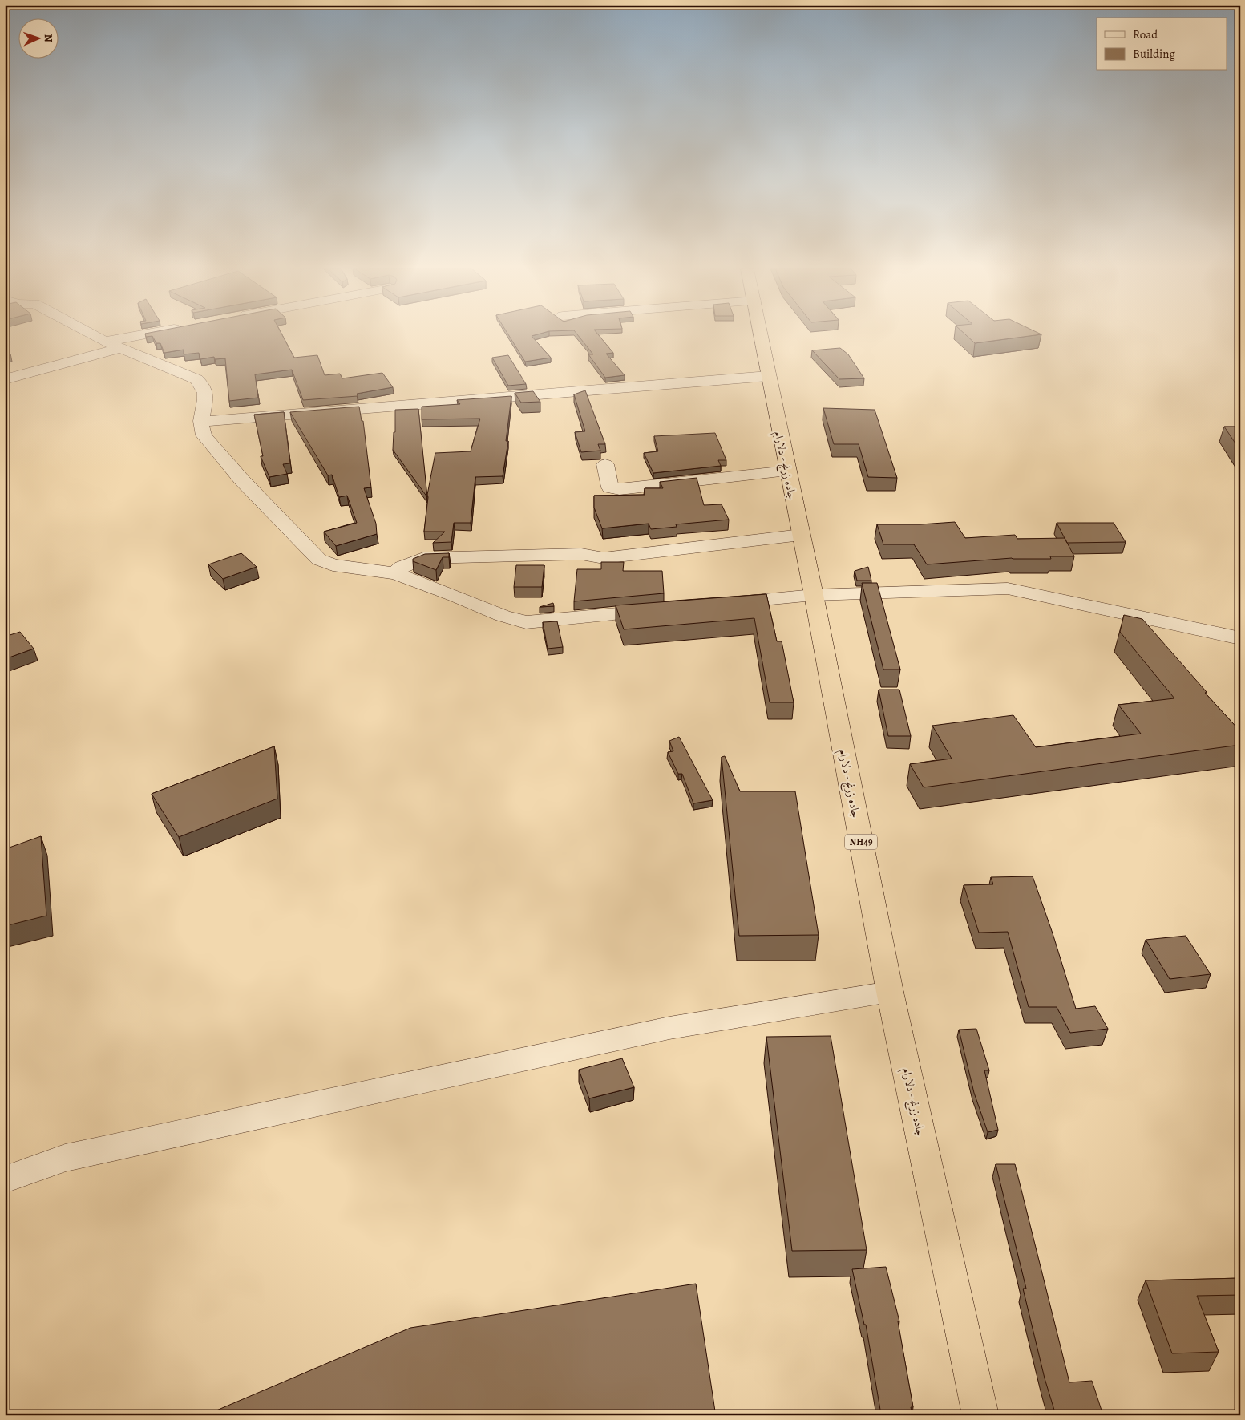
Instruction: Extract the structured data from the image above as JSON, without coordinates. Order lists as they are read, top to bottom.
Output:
{
  "streets": {
    "highway": ["جاده زرنج - دلارام", "NH49"]
  },
  "legend": ["Road", "Building"],
  "north": "right"
}
